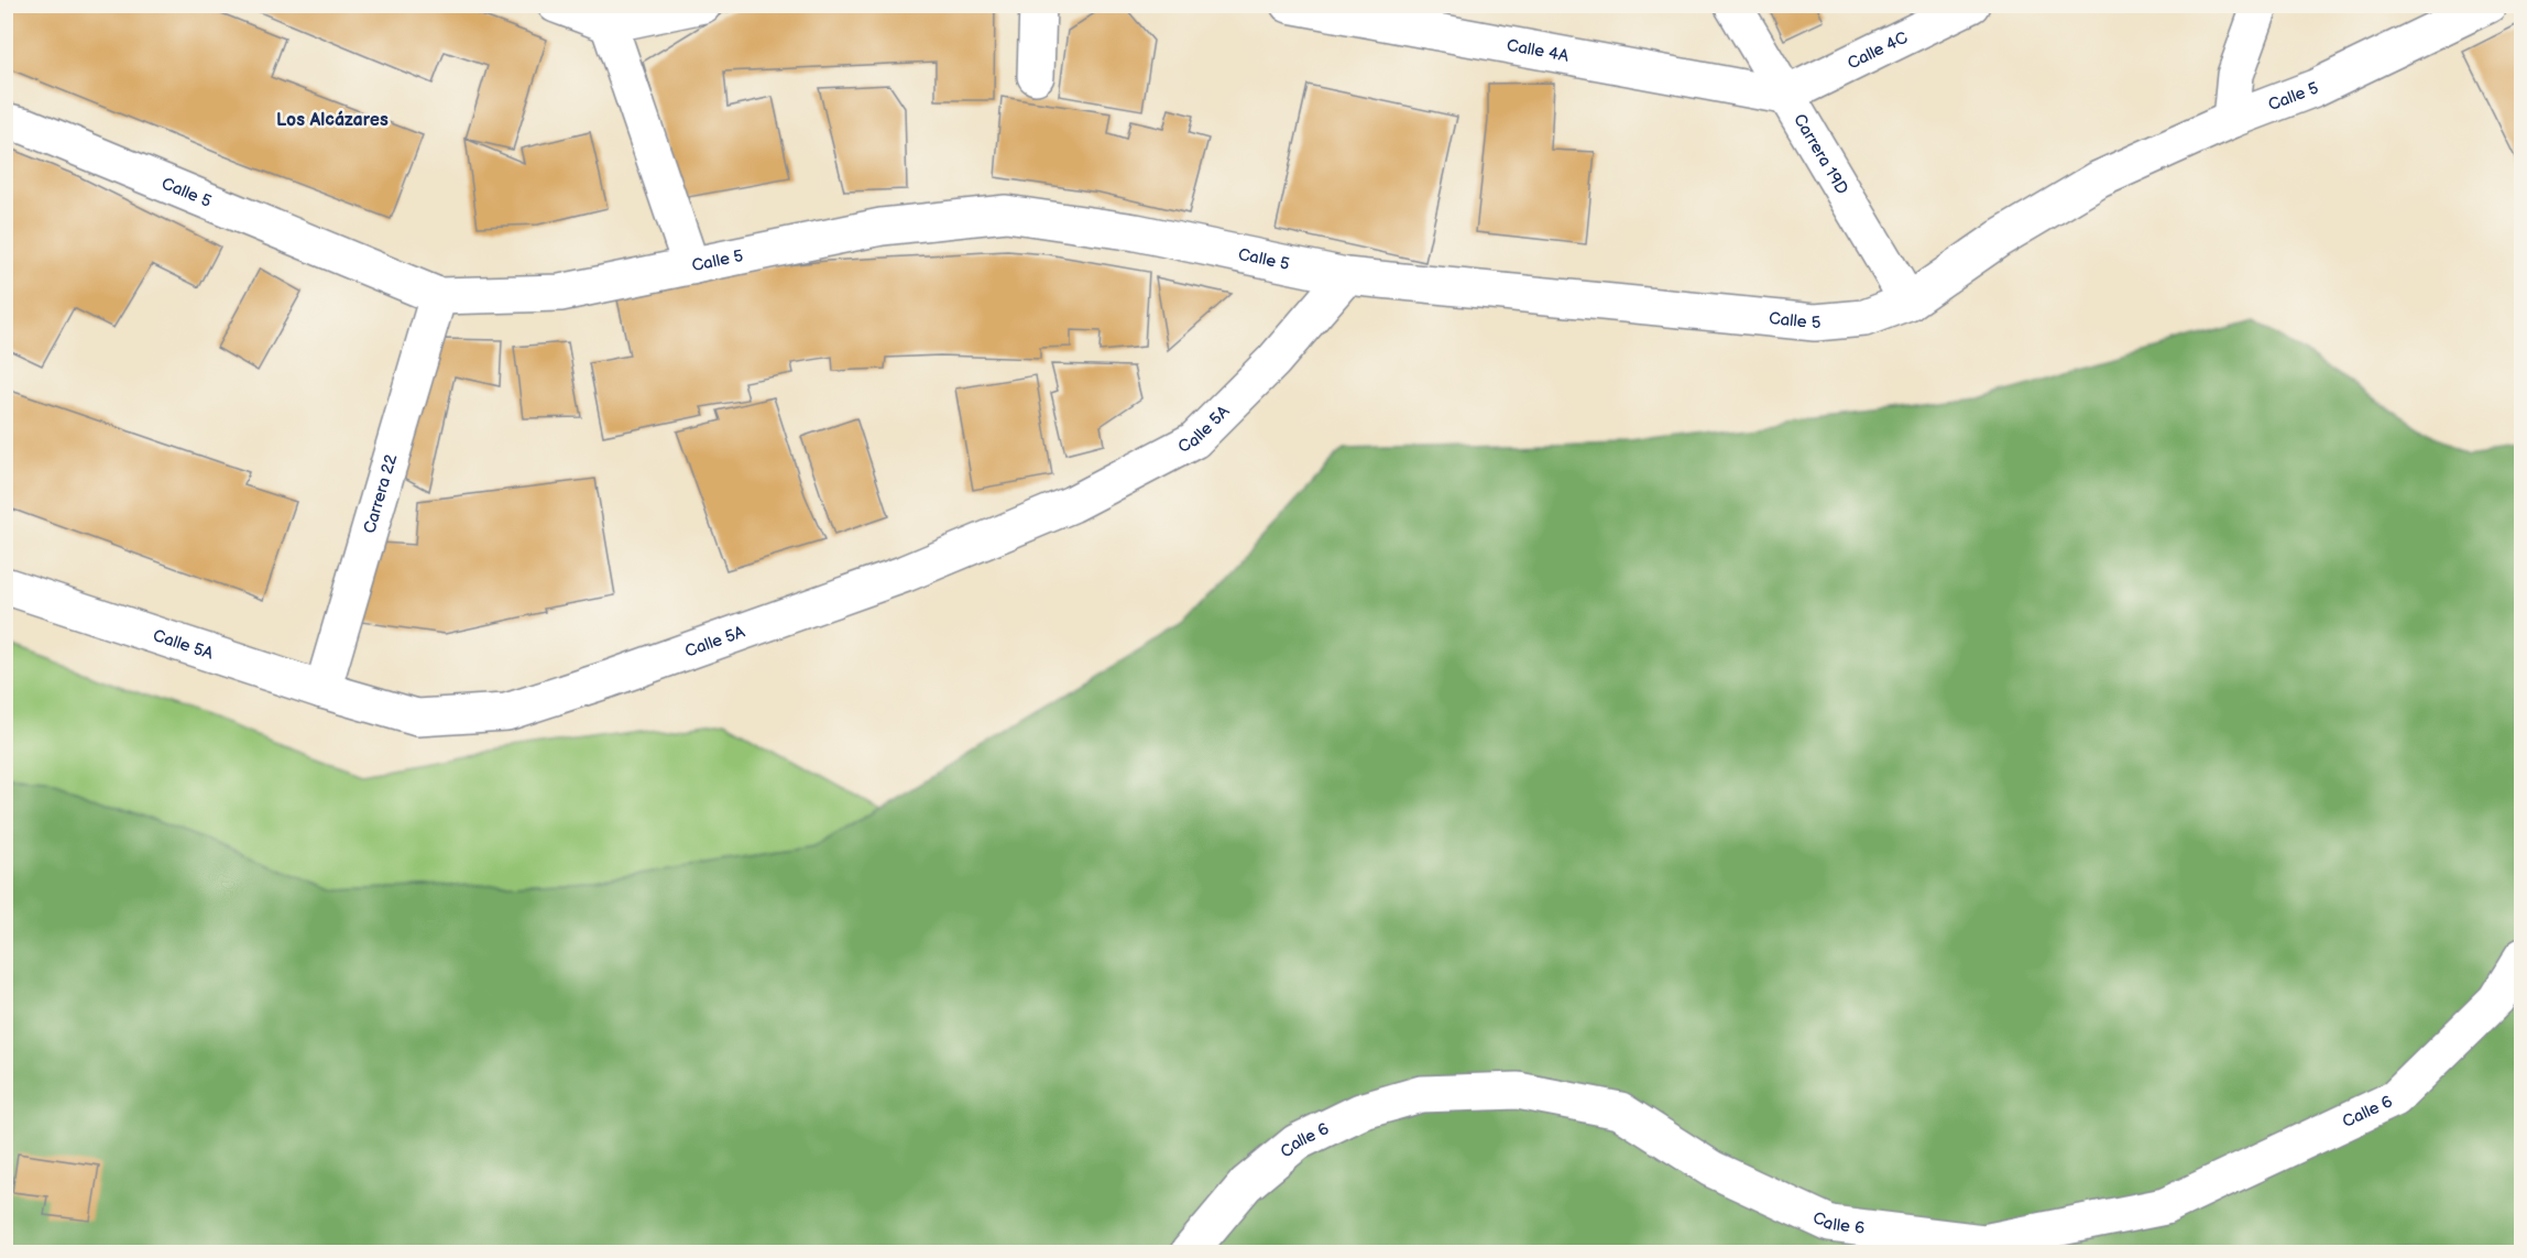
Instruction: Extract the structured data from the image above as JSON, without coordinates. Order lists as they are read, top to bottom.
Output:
{
  "streets": {
    "street": [
      "Calle 4A",
      "Calle 4C",
      "Calle 5",
      "Carrera 19D",
      "Calle 5A",
      "Carrera 22",
      "Calle 6"
    ]
  },
  "crossings": [
    ["Calle 4A", "Calle 4C"],
    ["Calle 4A", "Carrera 19D"],
    ["Calle 4C", "Carrera 19D"],
    ["Calle 5", "Carrera 19D"],
    ["Calle 5", "Calle 5A"],
    ["Calle 5", "Carrera 22"],
    ["Calle 5A", "Carrera 22"]
  ],
  "districts": ["Los Alcázares"]
}
